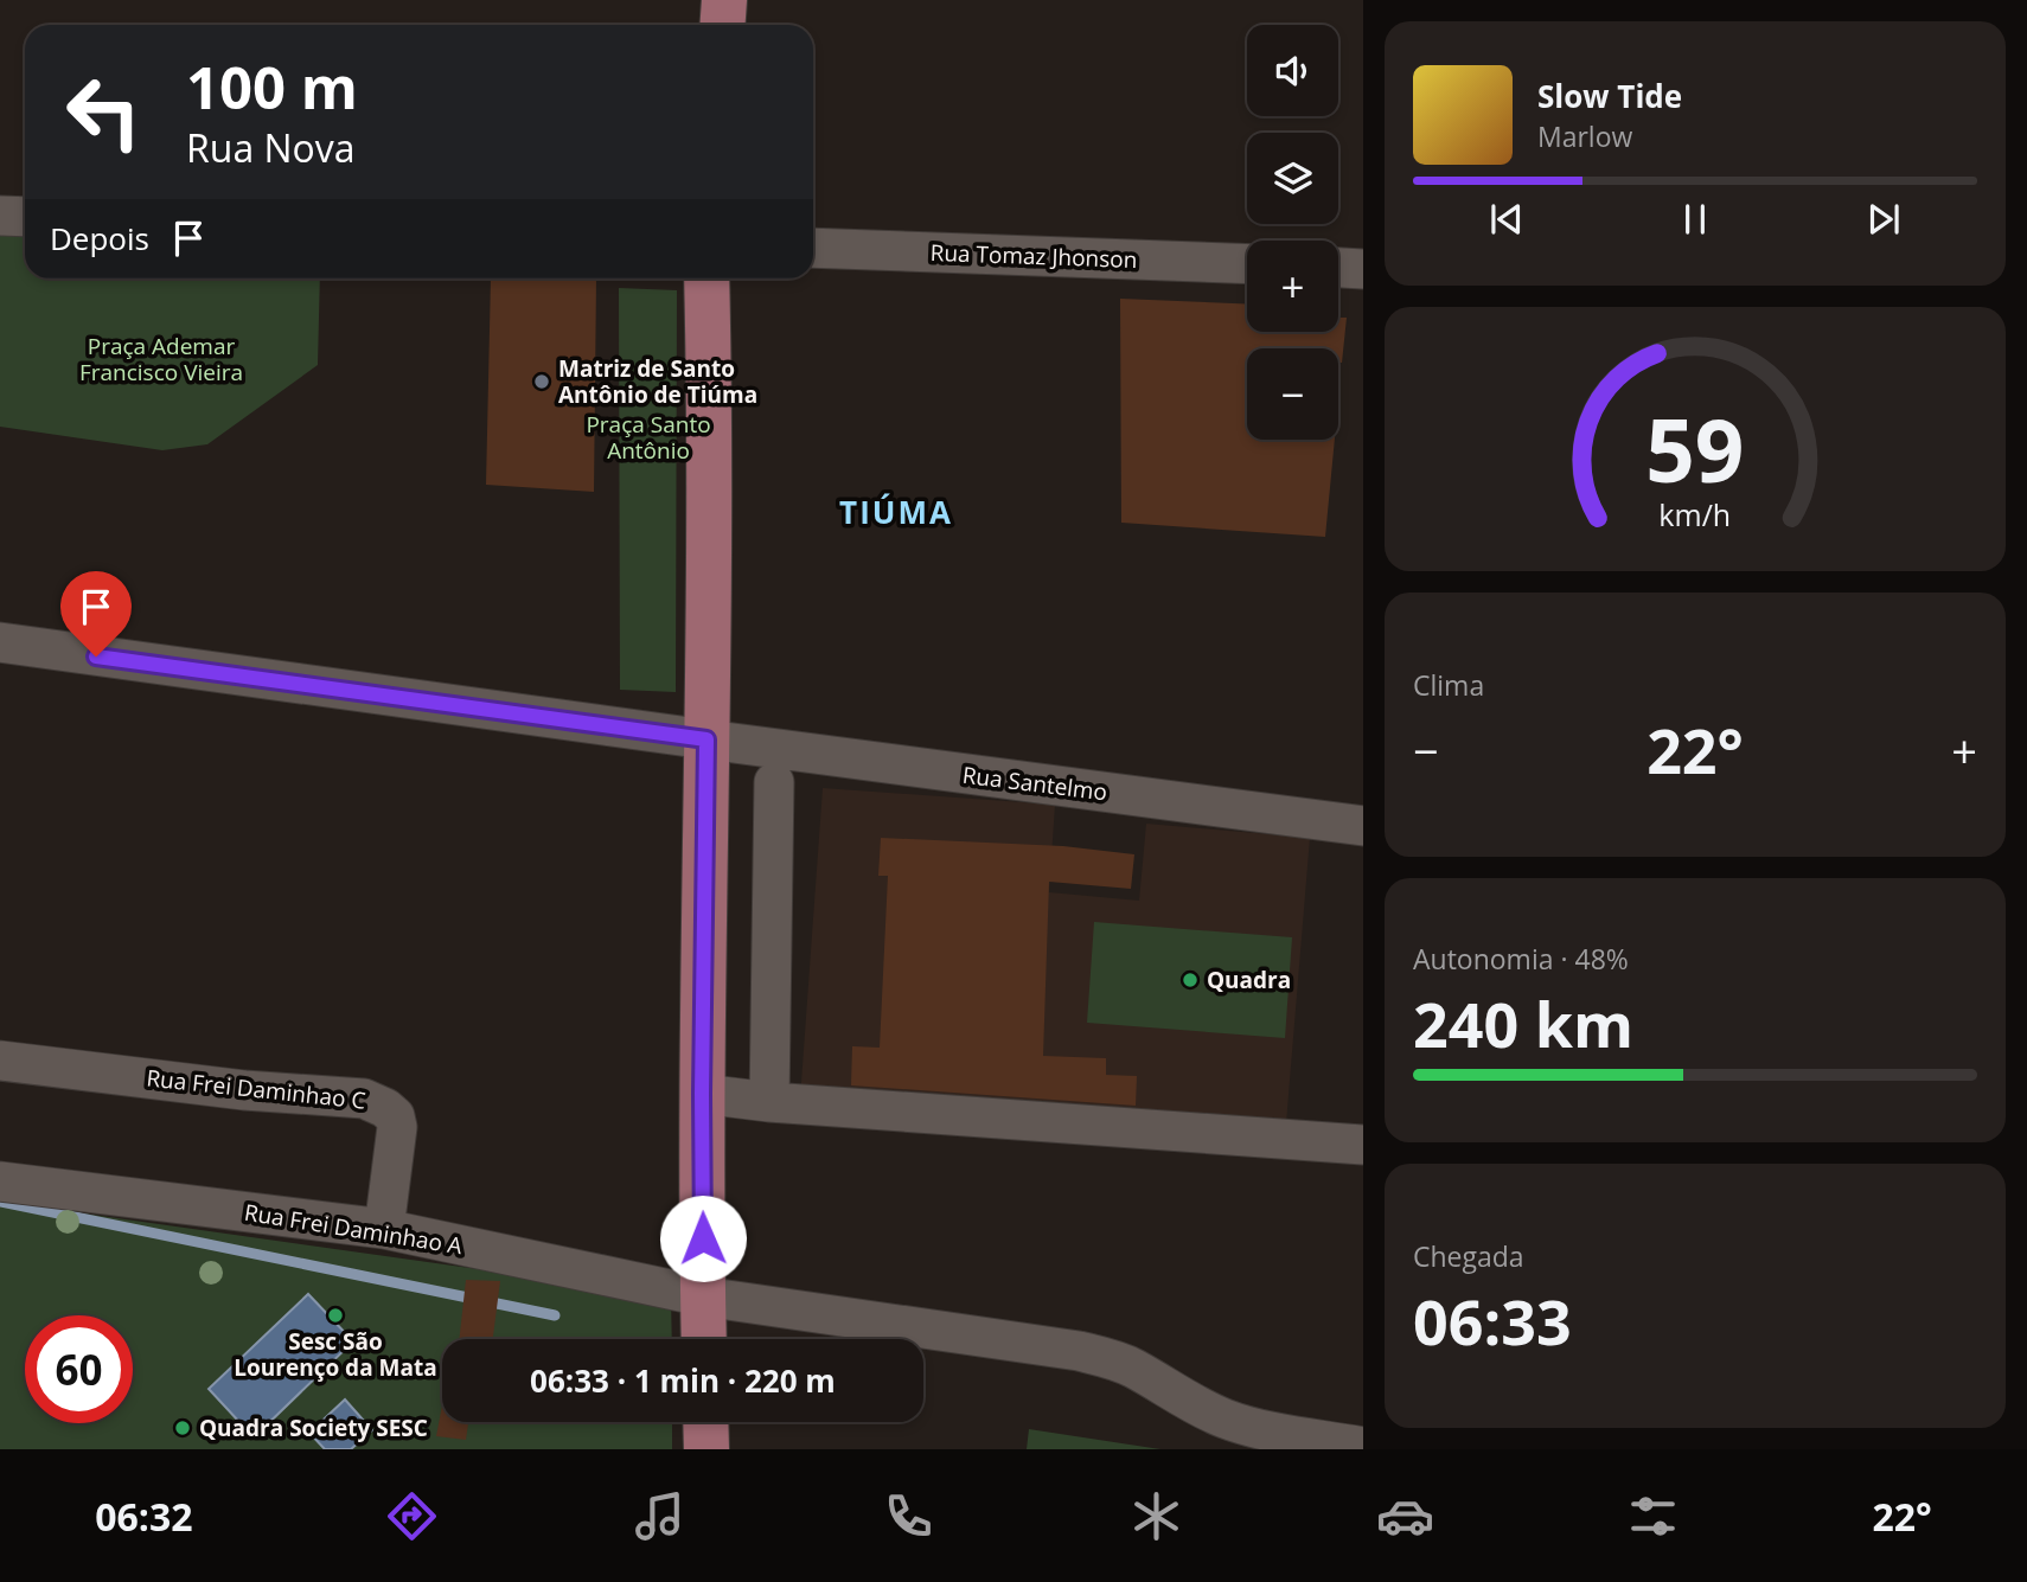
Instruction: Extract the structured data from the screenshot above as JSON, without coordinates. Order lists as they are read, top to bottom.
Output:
{
  "streets": {
    "street": [
      "Rua Tomaz Jhonson",
      "Rua Santelmo",
      "Rua Frei Daminhao C",
      "Rua Frei Daminhao A"
    ]
  },
  "crossings": [
    ["Rua Frei Daminhao C", "Rua Frei Daminhao A"]
  ],
  "districts": ["TIÚMA"],
  "parks": ["Praça Ademar Francisco Vieira", "Praça Santo Antônio"],
  "places": [
    "Matriz de Santo Antônio de Tiúma",
    "Quadra",
    "Sesc São Lourenço da Mata",
    "Quadra Society SESC"
  ],
  "page": {
    "map_buttons": ["+", "−"],
    "turn": ["100 m", "Rua Nova"],
    "song": ["Slow Tide", "Marlow"],
    "then": "Depois",
    "tile": [
      "Clima",
      ["Autonomia · 48%", "240 km"],
      ["Chegada", "06:33"]
    ],
    "heat": ["−", "22°", "+"],
    "limit": "60",
    "trip": "06:33 · 1 min · 220 m",
    "tabs": ["06:32", "22°"],
    "gauge": ["59", "km/h"]
  }
}
